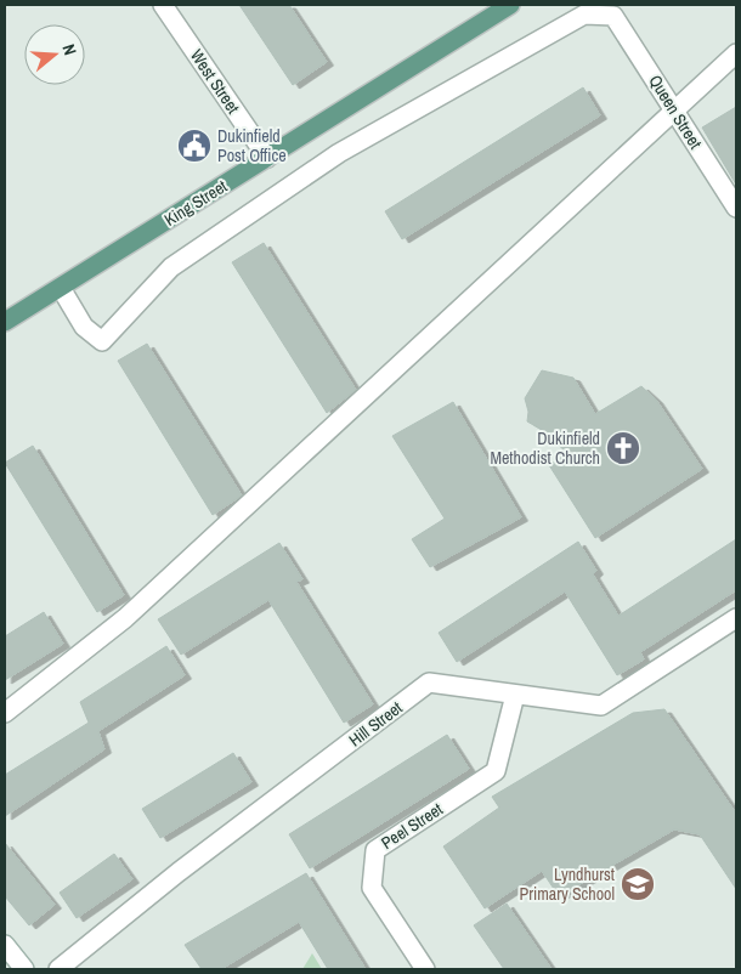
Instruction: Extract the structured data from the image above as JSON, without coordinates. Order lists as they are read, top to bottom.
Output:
{
  "streets": {
    "main road": ["King Street"],
    "street": [
      "West Street",
      "Queen Street",
      "Hill Street",
      "Peel Street"
    ]
  },
  "crossings": [
    ["West Street", "King Street"],
    ["Queen Street", "King Street"],
    ["Hill Street", "Peel Street"]
  ],
  "places": {
    "public building": ["Dukinfield Post Office"],
    "church": ["Dukinfield Methodist Church"],
    "school or university": ["Lyndhurst Primary School"]
  },
  "north": "right"
}
